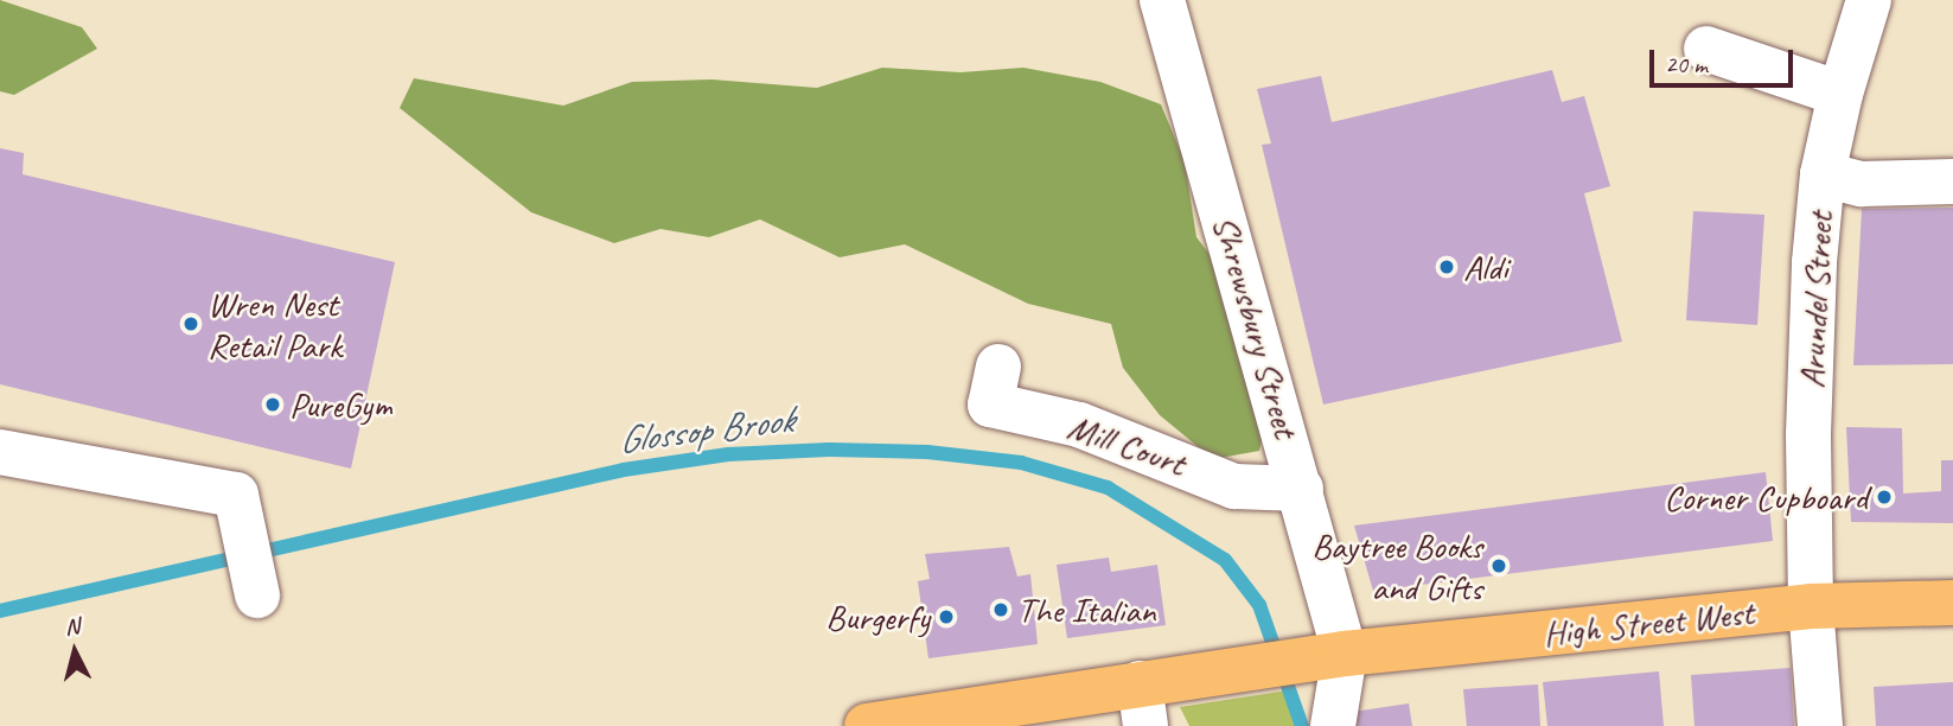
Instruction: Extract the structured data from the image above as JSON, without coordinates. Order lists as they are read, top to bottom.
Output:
{
  "streets": {
    "main road": ["High Street West"],
    "street": ["Arundel Street", "Shrewsbury Street", "Mill Court"]
  },
  "crossings": [
    ["Arundel Street", "High Street West"],
    ["Shrewsbury Street", "Mill Court"],
    ["Shrewsbury Street", "High Street West"]
  ],
  "water": ["Glossop Brook"],
  "places": [
    "Aldi",
    "Wren Nest Retail Park",
    "PureGym",
    "Corner Cupboard",
    "Baytree Books and Gifts",
    "The Italian",
    "Burgerfy"
  ],
  "scale_bar": "20 m",
  "north": "top"
}
